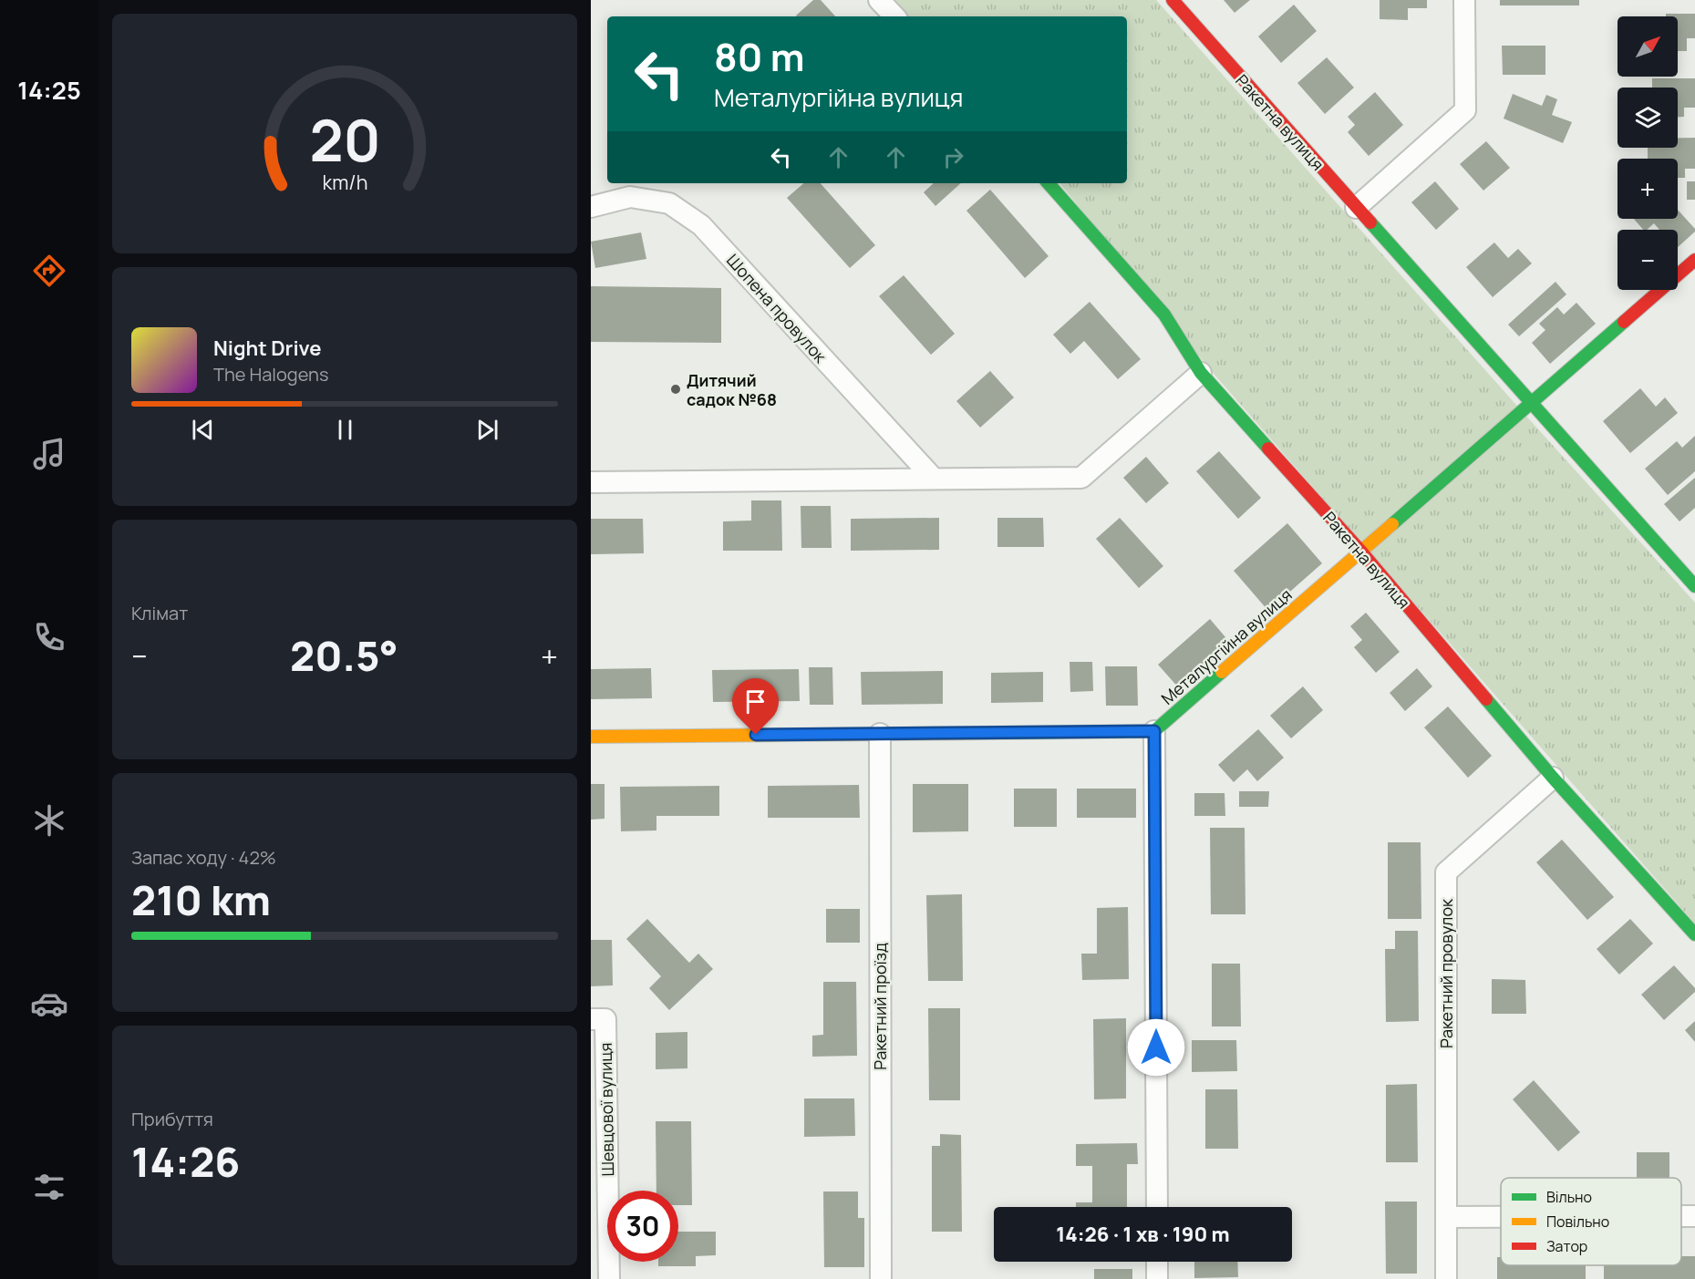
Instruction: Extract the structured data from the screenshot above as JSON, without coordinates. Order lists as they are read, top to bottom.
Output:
{
  "streets": {
    "street": [
      "Ракетна вулиця",
      "Шопена провулок",
      "Металургійна вулиця",
      "Ракетний провулок",
      "Ракетний проїзд",
      "Шевцової вулиця"
    ]
  },
  "crossings": [
    ["Ракетна вулиця", "Металургійна вулиця"],
    ["Ракетна вулиця", "Ракетний провулок"]
  ],
  "places": ["Дитячий садок №68"],
  "legend": ["Вільно", "Повільно", "Затор"],
  "north": "top right",
  "page": {
    "tabs": "14:25",
    "map_buttons": ["+", "−"],
    "turn": ["80 m", "Металургійна вулиця"],
    "song": ["Night Drive", "The Halogens"],
    "tile": [
      "Клімат",
      ["Запас ходу · 42%", "210 km"],
      ["Прибуття", "14:26"]
    ],
    "heat": ["−", "20.5°", "+"],
    "limit": "30",
    "trip": "14:26 · 1 хв · 190 m",
    "gauge": ["20", "km/h"]
  }
}
